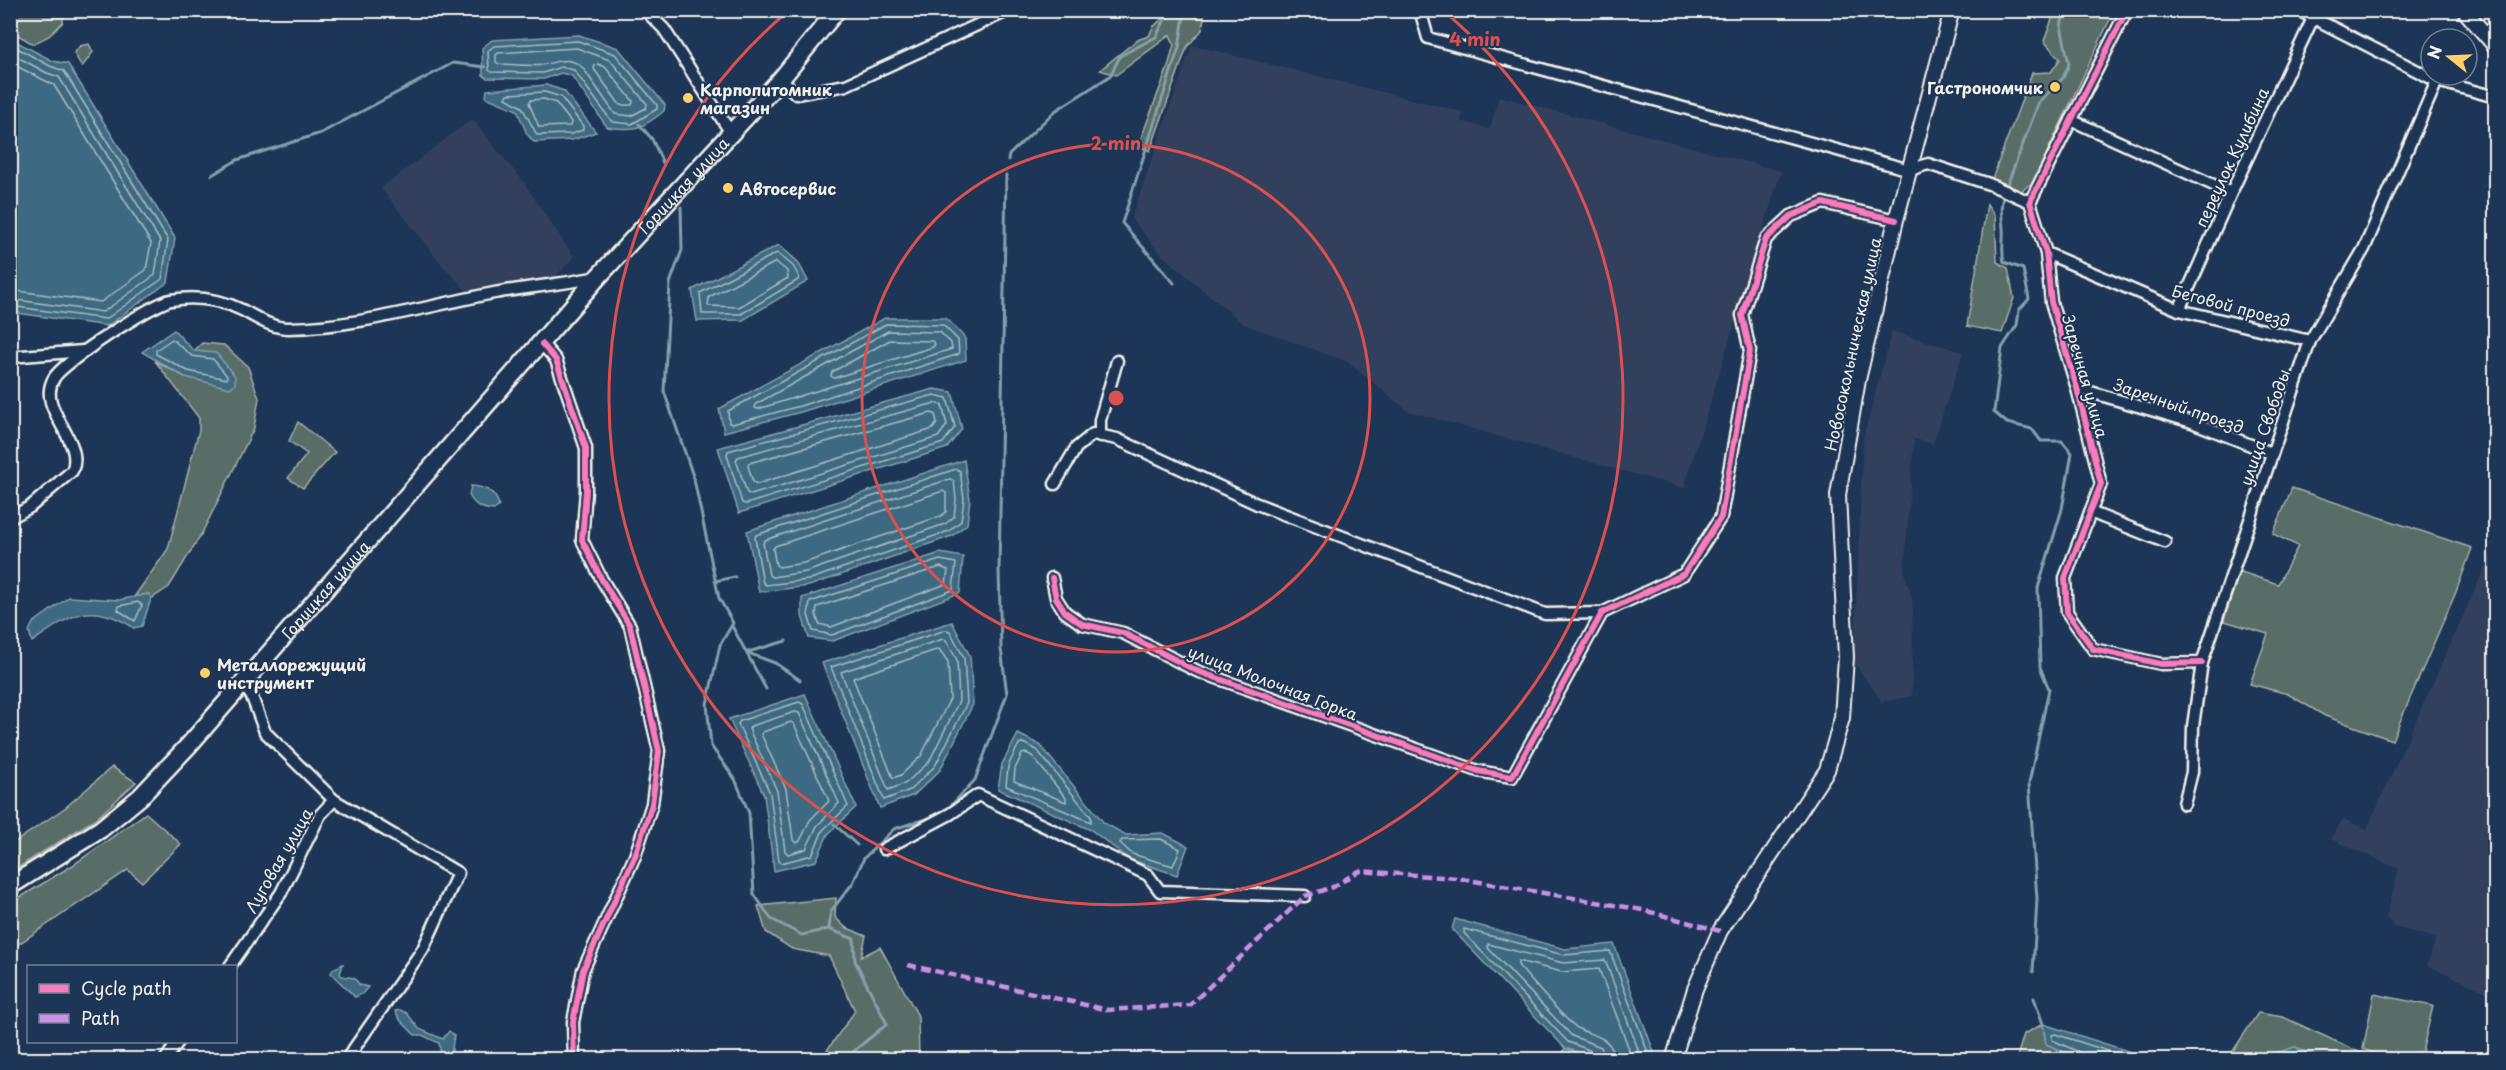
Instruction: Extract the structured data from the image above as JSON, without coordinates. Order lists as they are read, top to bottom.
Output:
{
  "streets": {
    "main road": ["Горицкая улица", "Новосокольническая улица"],
    "street": [
      "переулок Кулибина",
      "Беговой проезд",
      "Заречная улица",
      "Заречный проезд",
      "улица Свободы",
      "улица Молочная Горка",
      "Луговая улица"
    ]
  },
  "crossings": [
    ["переулок Кулибина", "Беговой проезд"],
    ["Горицкая улица", "Луговая улица"],
    ["Беговой проезд", "Заречная улица"],
    ["Беговой проезд", "улица Свободы"],
    ["Заречная улица", "Заречный проезд"],
    ["Заречная улица", "улица Свободы"],
    ["Заречный проезд", "улица Свободы"]
  ],
  "places": [
    "Гастрономчик",
    "Карпопитомник магазин",
    "Автосервис",
    "Металлорежущий инструмент"
  ],
  "legend": ["Cycle path", "Path"],
  "north": "left",
  "rings": ["4 min", "2 min"]
}
